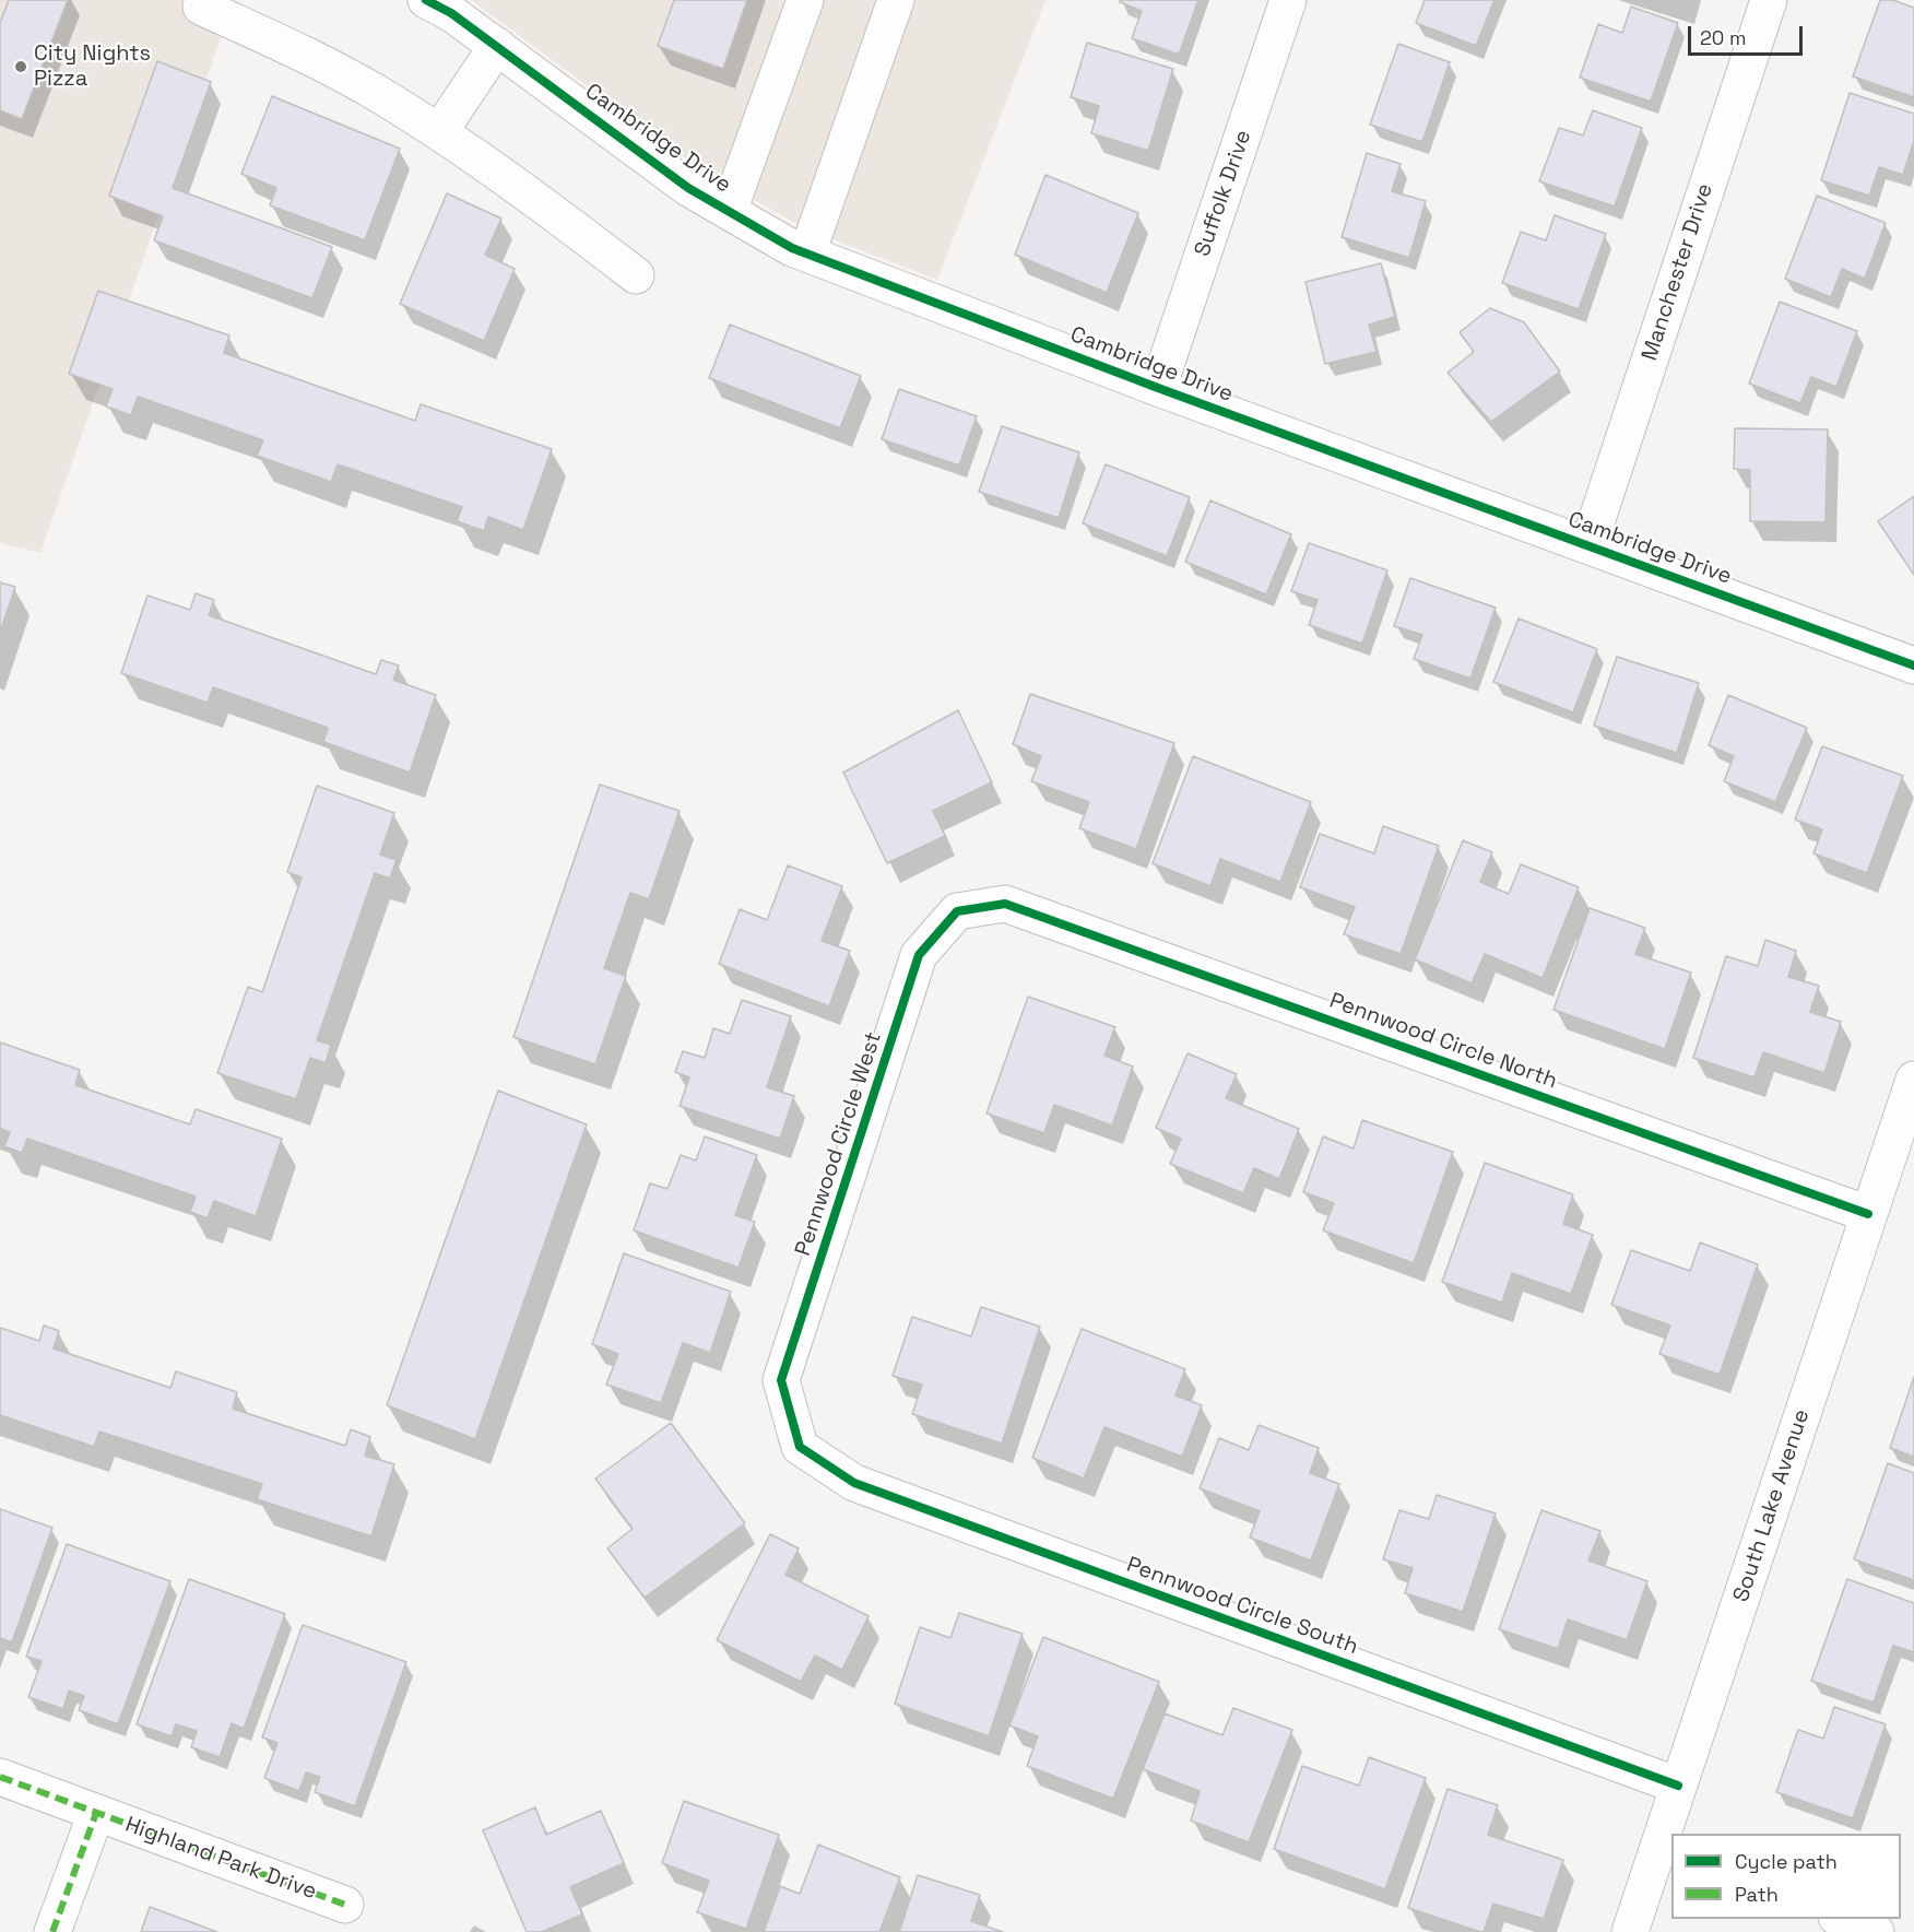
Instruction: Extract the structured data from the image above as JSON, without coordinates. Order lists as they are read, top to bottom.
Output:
{
  "streets": {
    "street": [
      "Cambridge Drive",
      "Suffolk Drive",
      "Manchester Drive",
      "Pennwood Circle North",
      "Pennwood Circle West",
      "South Lake Avenue",
      "Pennwood Circle South",
      "Highland Park Drive"
    ]
  },
  "crossings": [
    ["Cambridge Drive", "Suffolk Drive"],
    ["Cambridge Drive", "Manchester Drive"],
    ["Pennwood Circle North", "Pennwood Circle West"],
    ["Pennwood Circle North", "South Lake Avenue"],
    ["Pennwood Circle West", "Pennwood Circle South"],
    ["South Lake Avenue", "Pennwood Circle South"]
  ],
  "places": ["City Nights Pizza"],
  "legend": ["Cycle path", "Path"],
  "scale_bar": "20 m"
}
